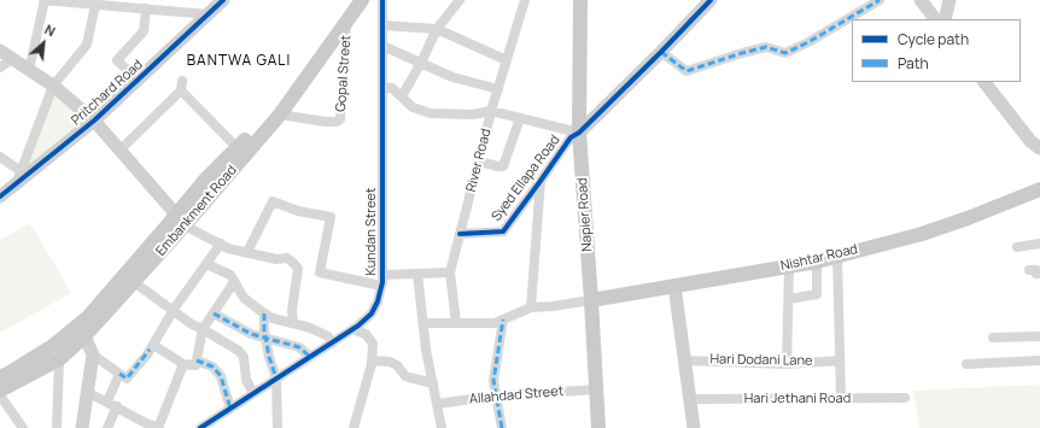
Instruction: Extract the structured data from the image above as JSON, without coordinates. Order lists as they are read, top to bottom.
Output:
{
  "streets": {
    "main road": ["Embankment Road", "Napier Road", "Nishtar Road"],
    "street": [
      "Gopal Street",
      "Pritchard Road",
      "River Road",
      "Syed Ellapa Road",
      "Kundan Street",
      "Hari Dodani Lane",
      "Allahdad Street",
      "Hari Jethani Road"
    ]
  },
  "crossings": [
    ["Gopal Street", "Embankment Road"],
    ["River Road", "Syed Ellapa Road"],
    ["Syed Ellapa Road", "Napier Road"],
    ["Napier Road", "Nishtar Road"],
    ["Napier Road", "Allahdad Street"]
  ],
  "districts": ["BANTWA GALI"],
  "legend": ["Cycle path", "Path"],
  "north": "top right"
}
